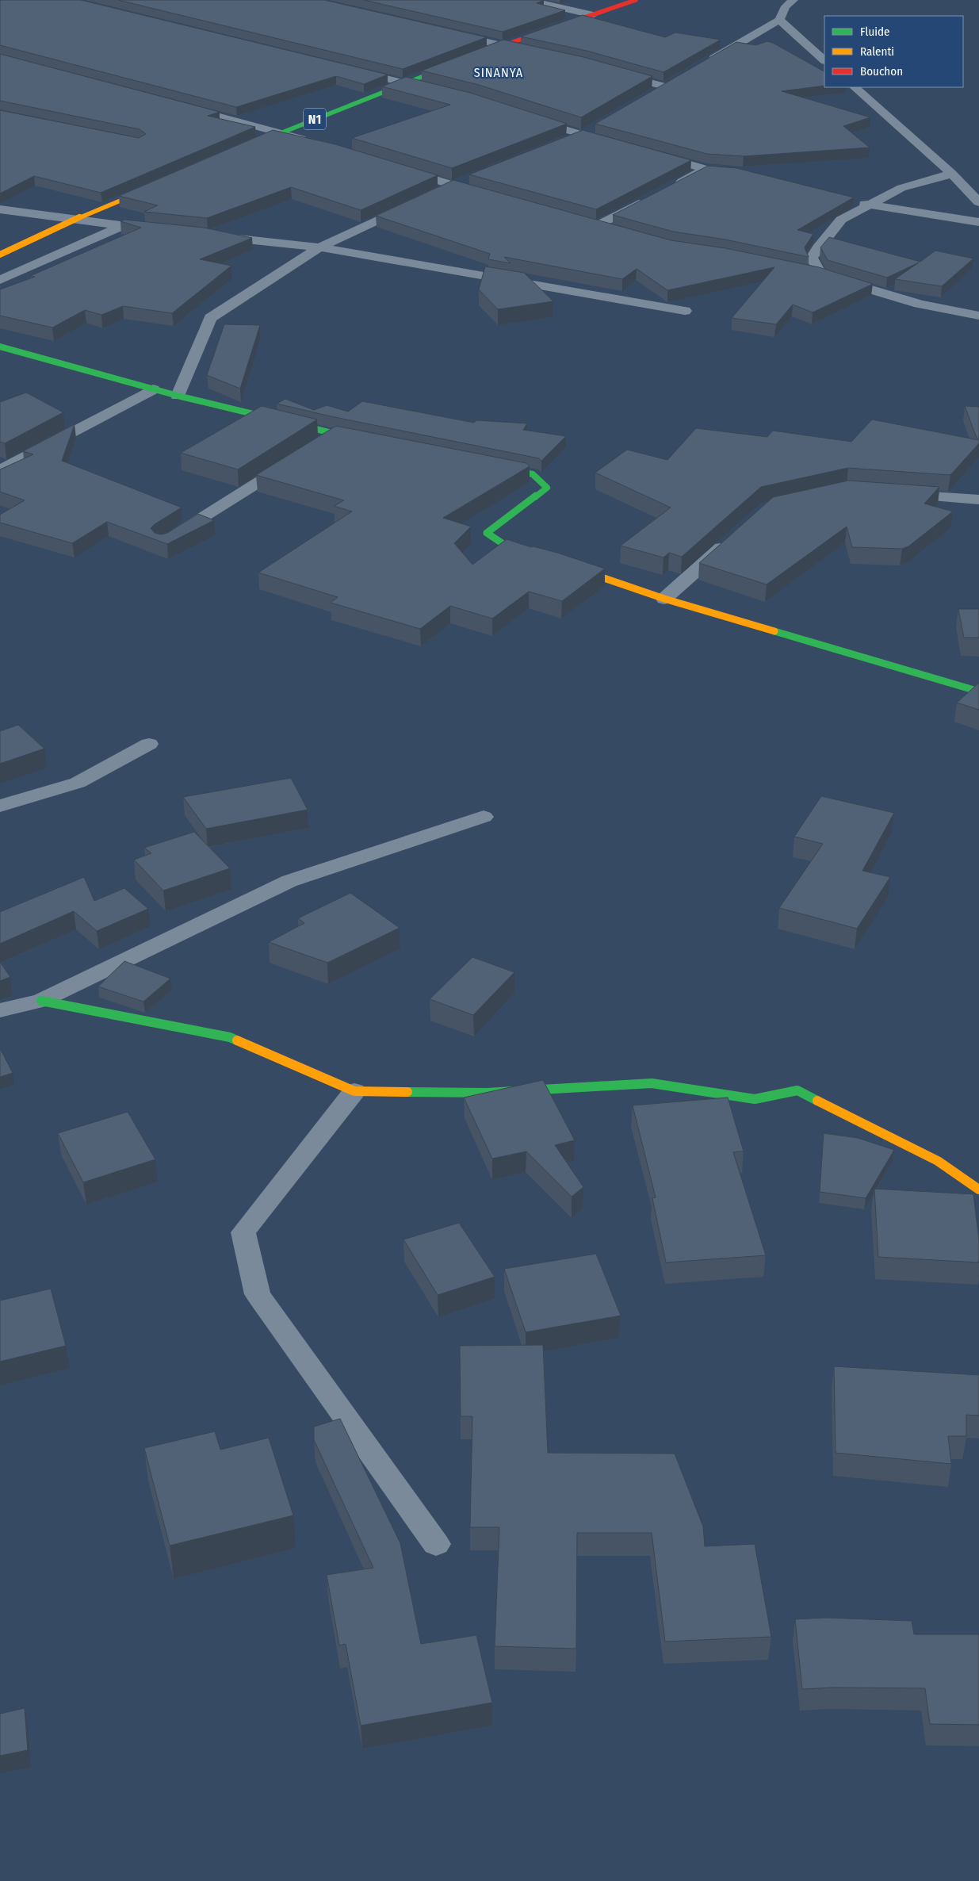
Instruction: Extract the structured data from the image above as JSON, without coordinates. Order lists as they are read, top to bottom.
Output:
{
  "streets": {
    "main road": ["N1"]
  },
  "districts": ["SINANYA"],
  "legend": ["Fluide", "Ralenti", "Bouchon"]
}
